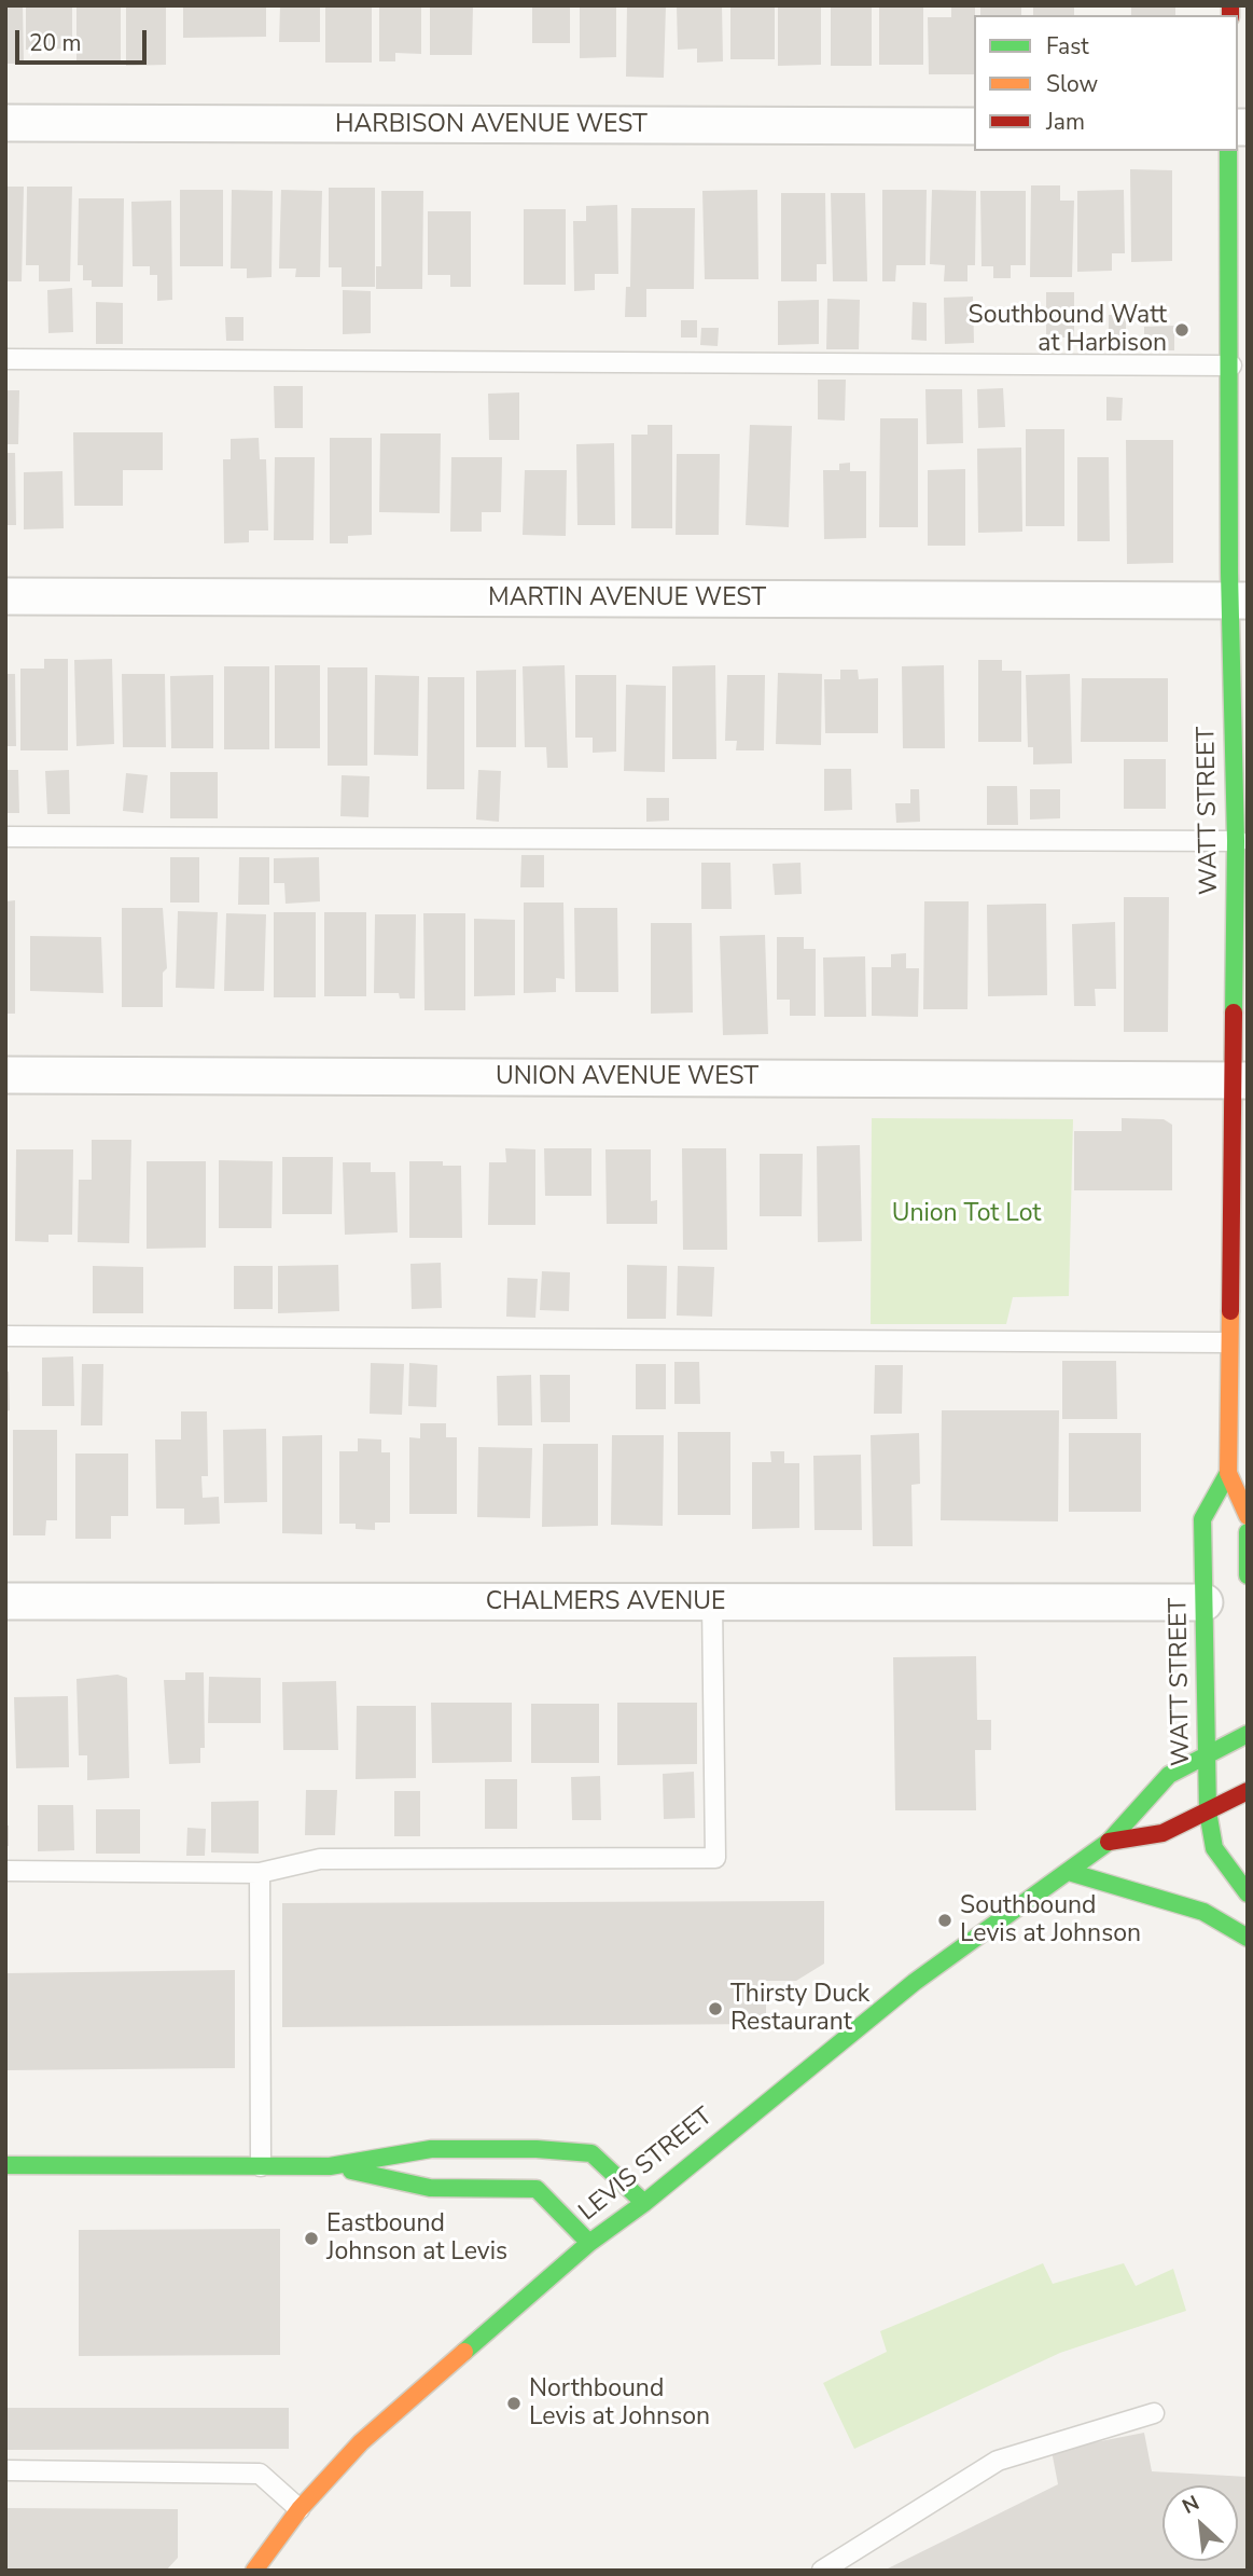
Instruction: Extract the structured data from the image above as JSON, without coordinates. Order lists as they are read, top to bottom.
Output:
{
  "streets": {
    "main road": ["WATT STREET", "LEVIS STREET"],
    "street": [
      "HARBISON AVENUE WEST",
      "MARTIN AVENUE WEST",
      "UNION AVENUE WEST",
      "CHALMERS AVENUE"
    ]
  },
  "crossings": [
    ["MARTIN AVENUE WEST", "WATT STREET"],
    ["WATT STREET", "UNION AVENUE WEST"],
    ["WATT STREET", "CHALMERS AVENUE"],
    ["WATT STREET", "LEVIS STREET"]
  ],
  "parks": ["Union Tot Lot"],
  "places": [
    "Southbound Watt at Harbison",
    "Southbound Levis at Johnson",
    "Thirsty Duck Restaurant",
    "Eastbound Johnson at Levis",
    "Northbound Levis at Johnson"
  ],
  "legend": ["Fast", "Slow", "Jam"],
  "scale_bar": "20 m",
  "north": "top left"
}
